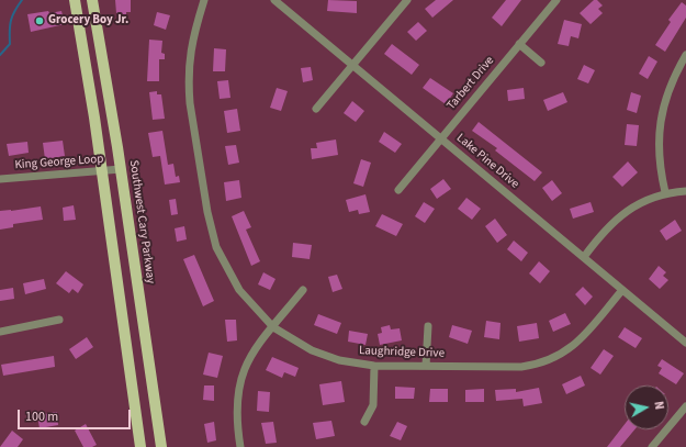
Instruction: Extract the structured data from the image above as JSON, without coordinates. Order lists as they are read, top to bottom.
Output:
{
  "streets": {
    "main road": ["Southwest Cary Parkway"],
    "street": [
      "Tarbert Drive",
      "Lake Pine Drive",
      "King George Loop",
      "Laughridge Drive"
    ]
  },
  "crossings": [
    ["Tarbert Drive", "Lake Pine Drive"],
    ["Lake Pine Drive", "Laughridge Drive"],
    ["King George Loop", "Southwest Cary Parkway"]
  ],
  "places": ["Grocery Boy Jr."],
  "scale_bar": "100 m",
  "north": "right"
}
